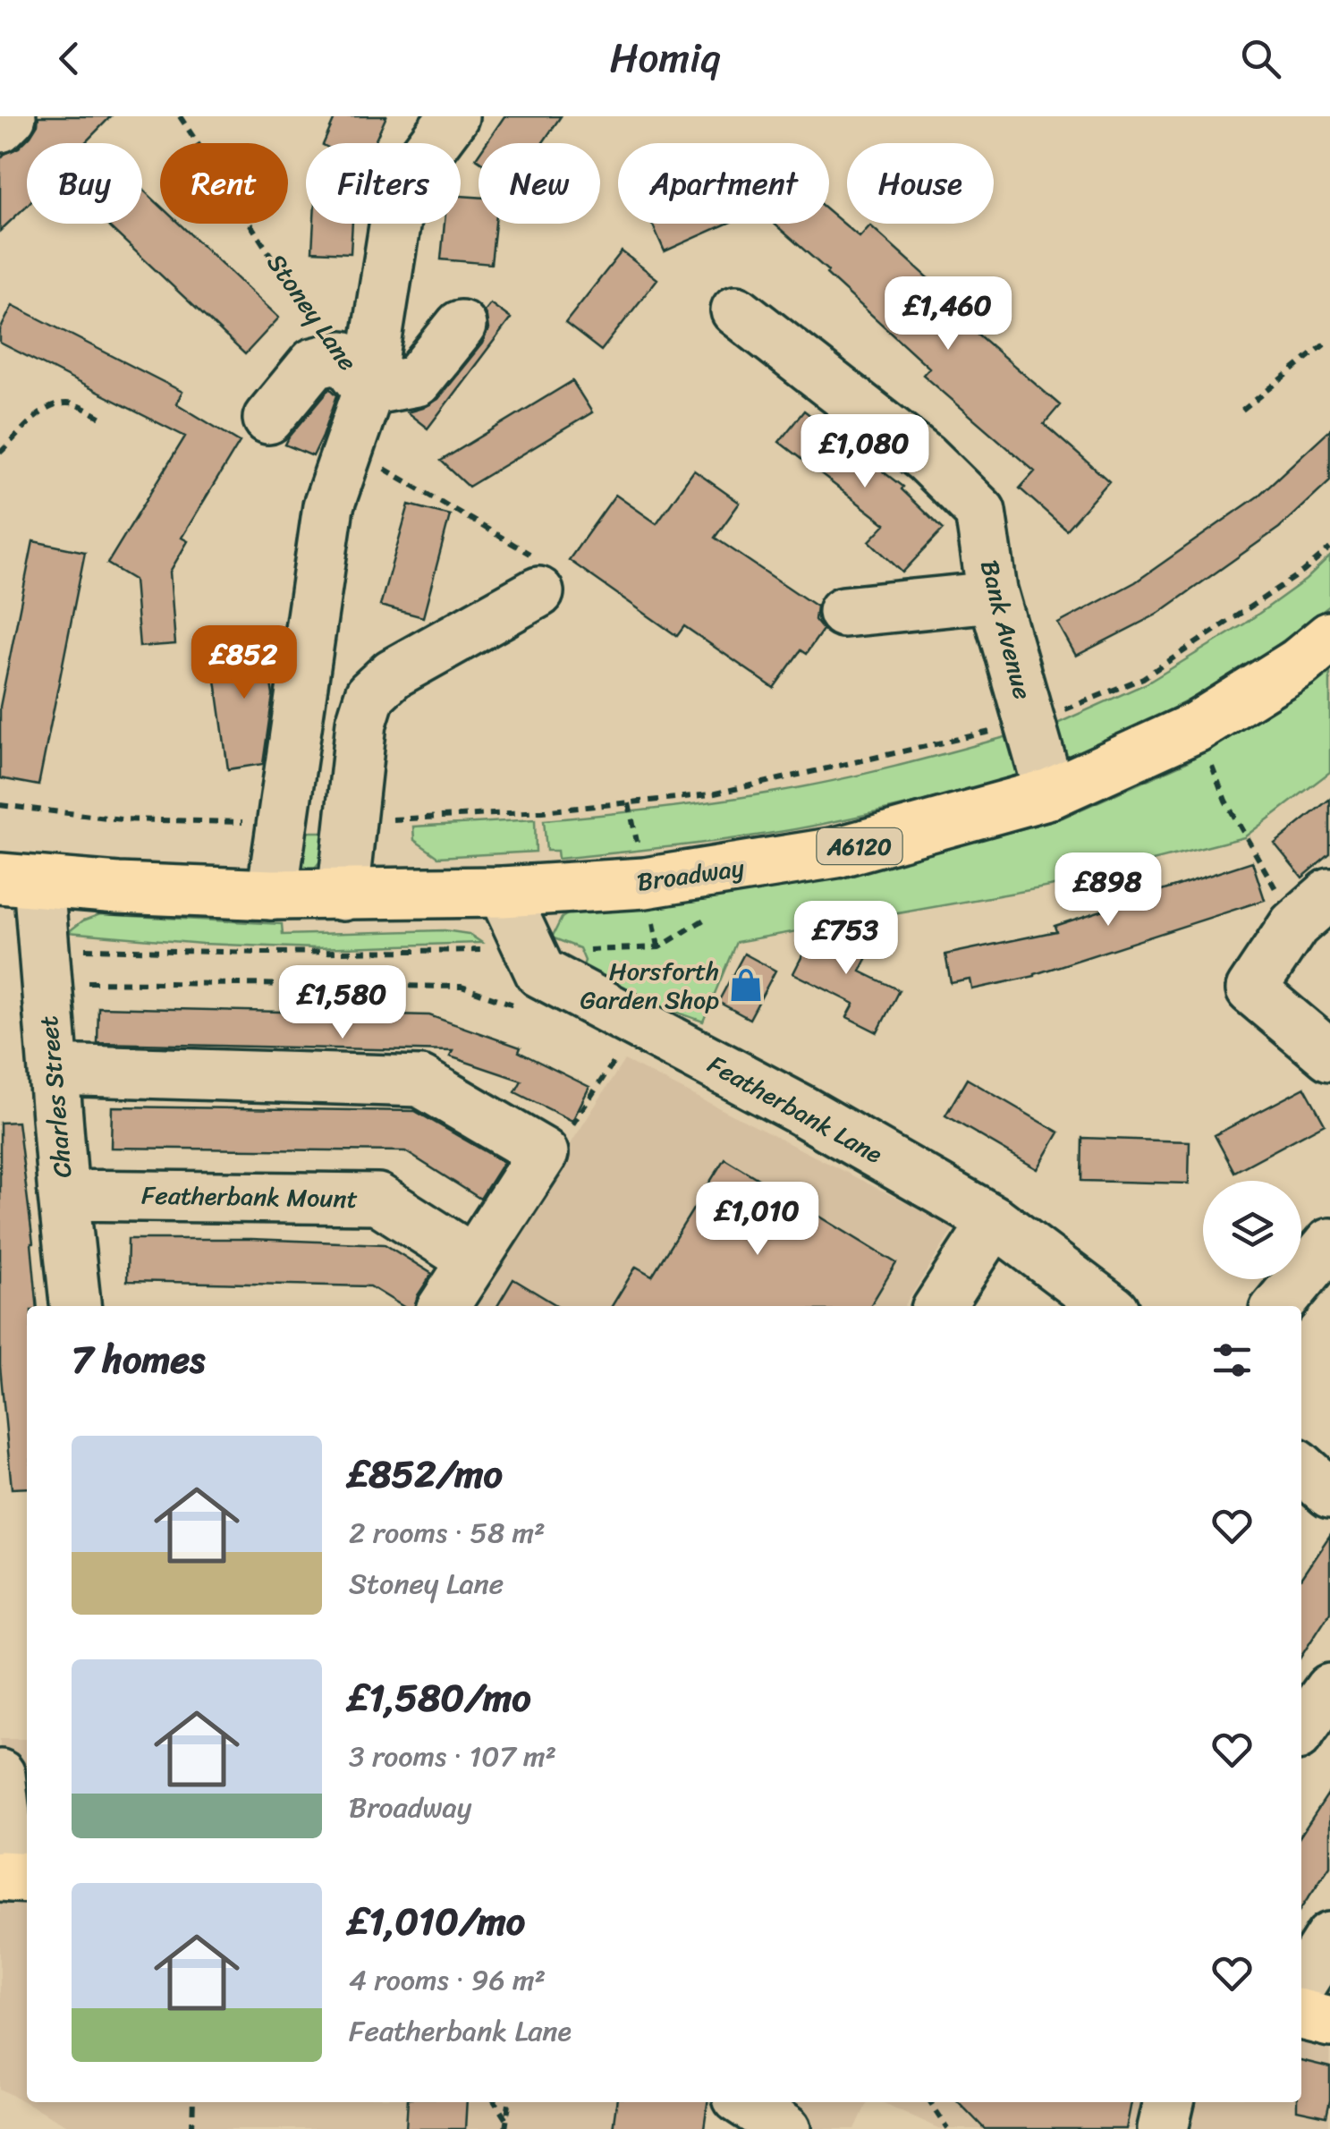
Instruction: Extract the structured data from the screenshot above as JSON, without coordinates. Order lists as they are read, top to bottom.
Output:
{
  "streets": {
    "main road": ["A6120", "Broadway"],
    "street": [
      "Stoney Lane",
      "Bank Avenue",
      "Charles Street",
      "Featherbank Lane",
      "Featherbank Mount"
    ]
  },
  "crossings": [
    ["Stoney Lane", "Broadway"],
    ["Bank Avenue", "Broadway"],
    ["Broadway", "Charles Street"],
    ["Broadway", "Featherbank Lane"],
    ["Charles Street", "Featherbank Mount"]
  ],
  "places": {
    "shop": ["Horsforth Garden Shop"]
  },
  "page": {
    "header": "Homiq",
    "chip": [
      "Buy",
      "Rent",
      "Filters",
      "New",
      "Apartment",
      "House"
    ],
    "price": [
      "£1,460",
      "£1,080",
      "£852",
      "£898",
      "£753",
      "£1,580",
      "£1,010"
    ],
    "heading": "7 homes",
    "list": [
      {
        "name": "£852/mo",
        "note": "2 rooms · 58 m² · Stoney Lane"
      },
      {
        "name": "£1,580/mo",
        "note": "3 rooms · 107 m² · Broadway"
      },
      {
        "name": "£1,010/mo",
        "note": "4 rooms · 96 m² · Featherbank Lane"
      }
    ]
  }
}
